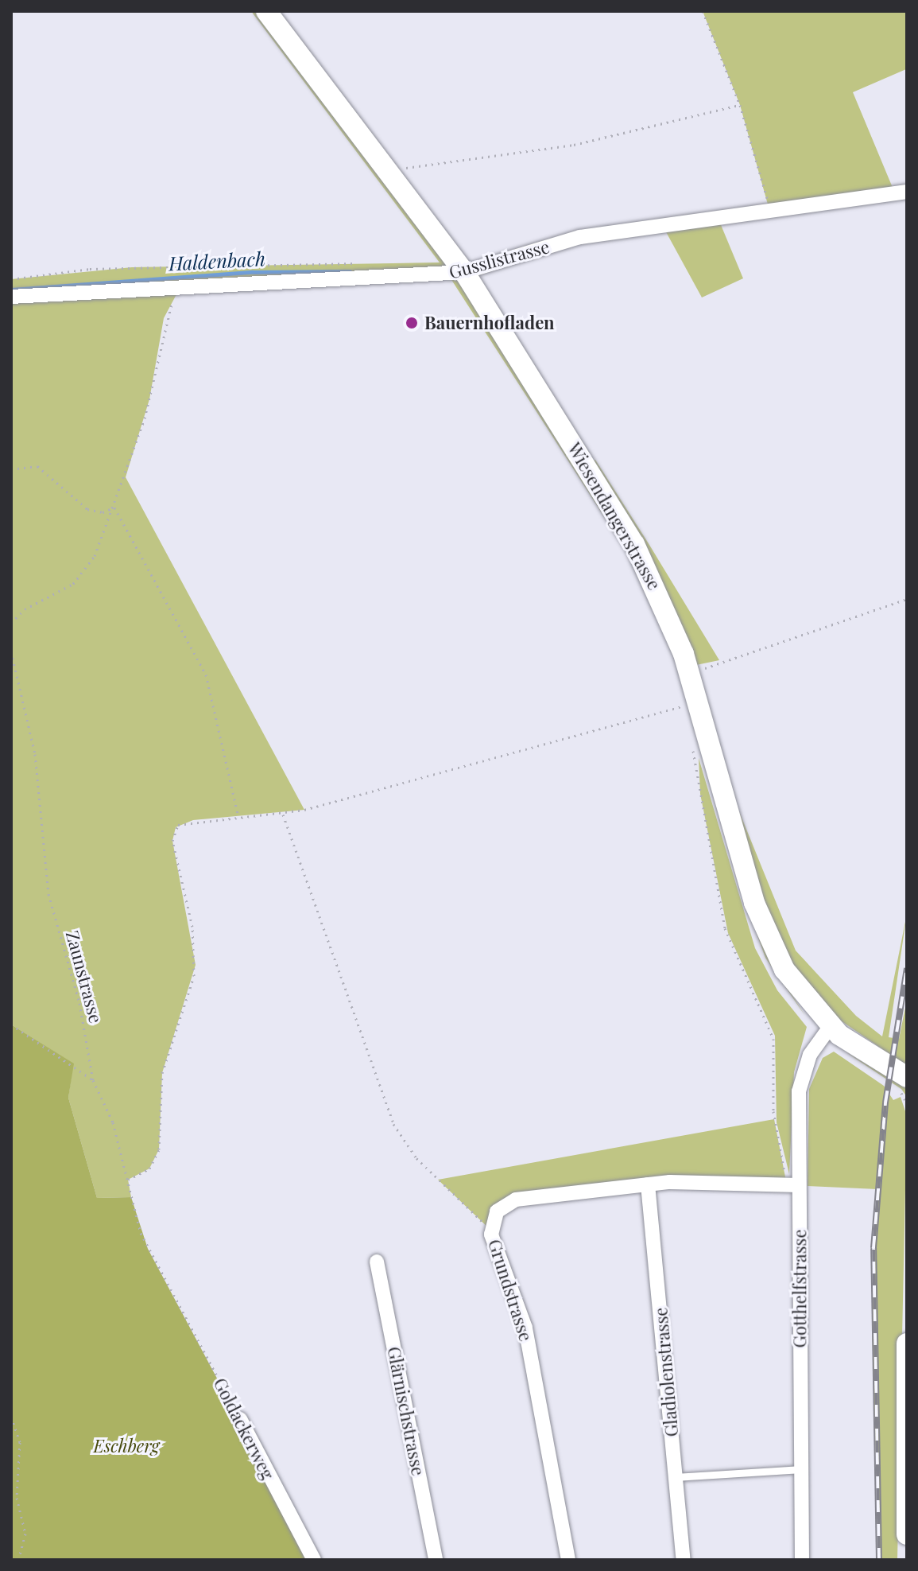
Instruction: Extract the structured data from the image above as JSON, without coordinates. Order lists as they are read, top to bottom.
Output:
{
  "streets": {
    "main road": ["Wiesendangerstrasse"],
    "street": [
      "Gusslistrasse",
      "Gotthelfstrasse",
      "Grundstrasse",
      "Gladiolenstrasse",
      "Glärnischstrasse",
      "Goldackerweg"
    ],
    "path": ["Zaunstrasse"]
  },
  "crossings": [
    ["Gusslistrasse", "Wiesendangerstrasse"],
    ["Wiesendangerstrasse", "Gotthelfstrasse"],
    ["Zaunstrasse", "Goldackerweg"],
    ["Gotthelfstrasse", "Grundstrasse"],
    ["Grundstrasse", "Gladiolenstrasse"]
  ],
  "water": ["Haldenbach"],
  "parks": ["Eschberg"],
  "places": ["Bauernhofladen"]
}
